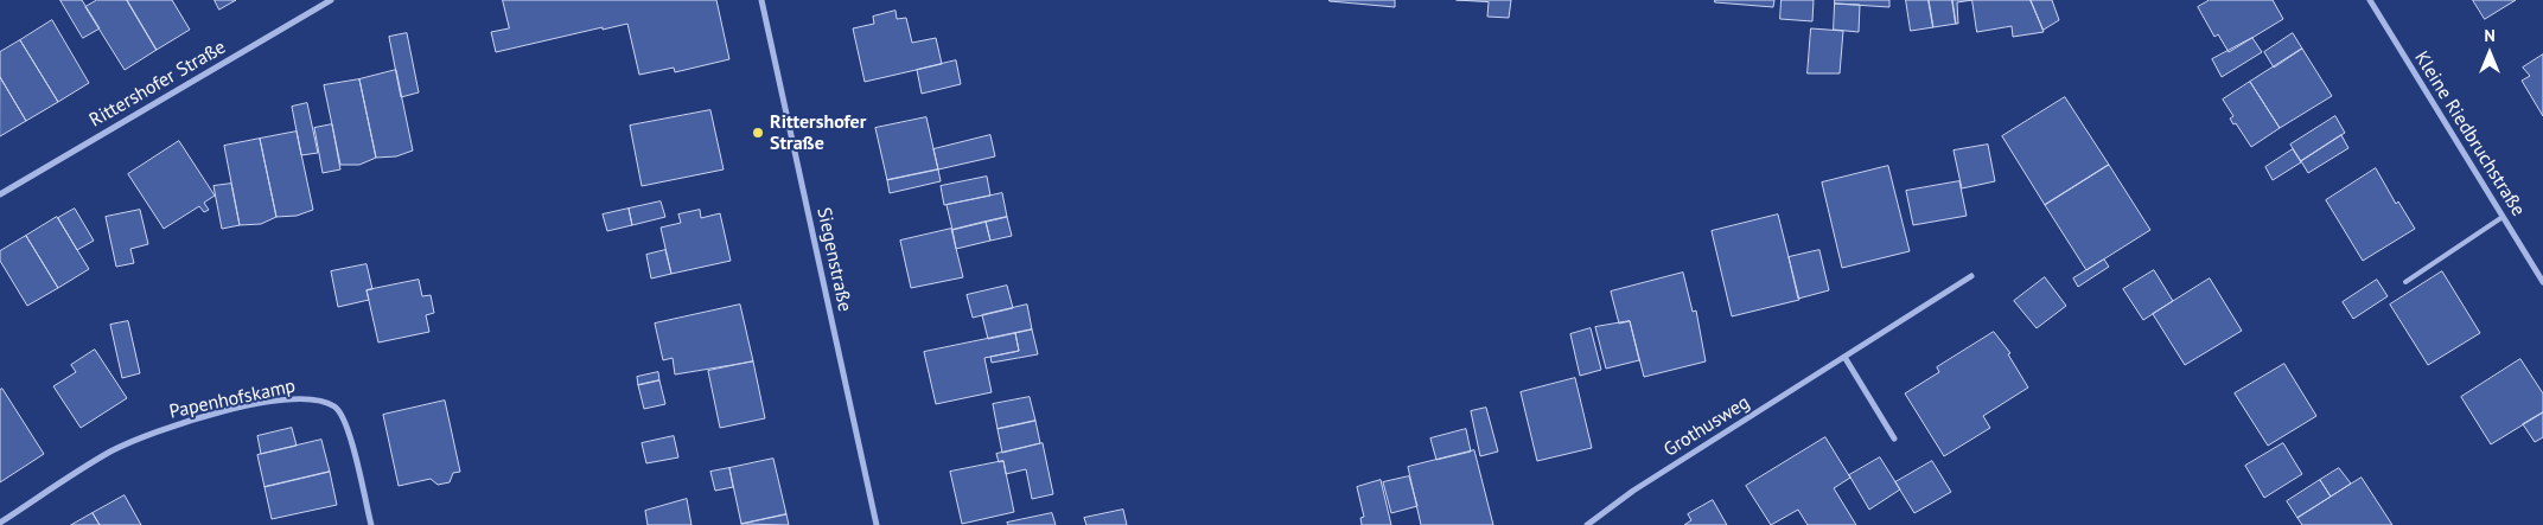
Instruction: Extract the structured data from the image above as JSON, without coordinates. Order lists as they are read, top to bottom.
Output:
{
  "streets": {
    "street": [
      "Rittershofer Straße",
      "Kleine Riedbruchstraße",
      "Siegenstraße",
      "Papenhofskamp",
      "Grothusweg"
    ]
  },
  "places": ["Rittershofer Straße"],
  "north": "top"
}
